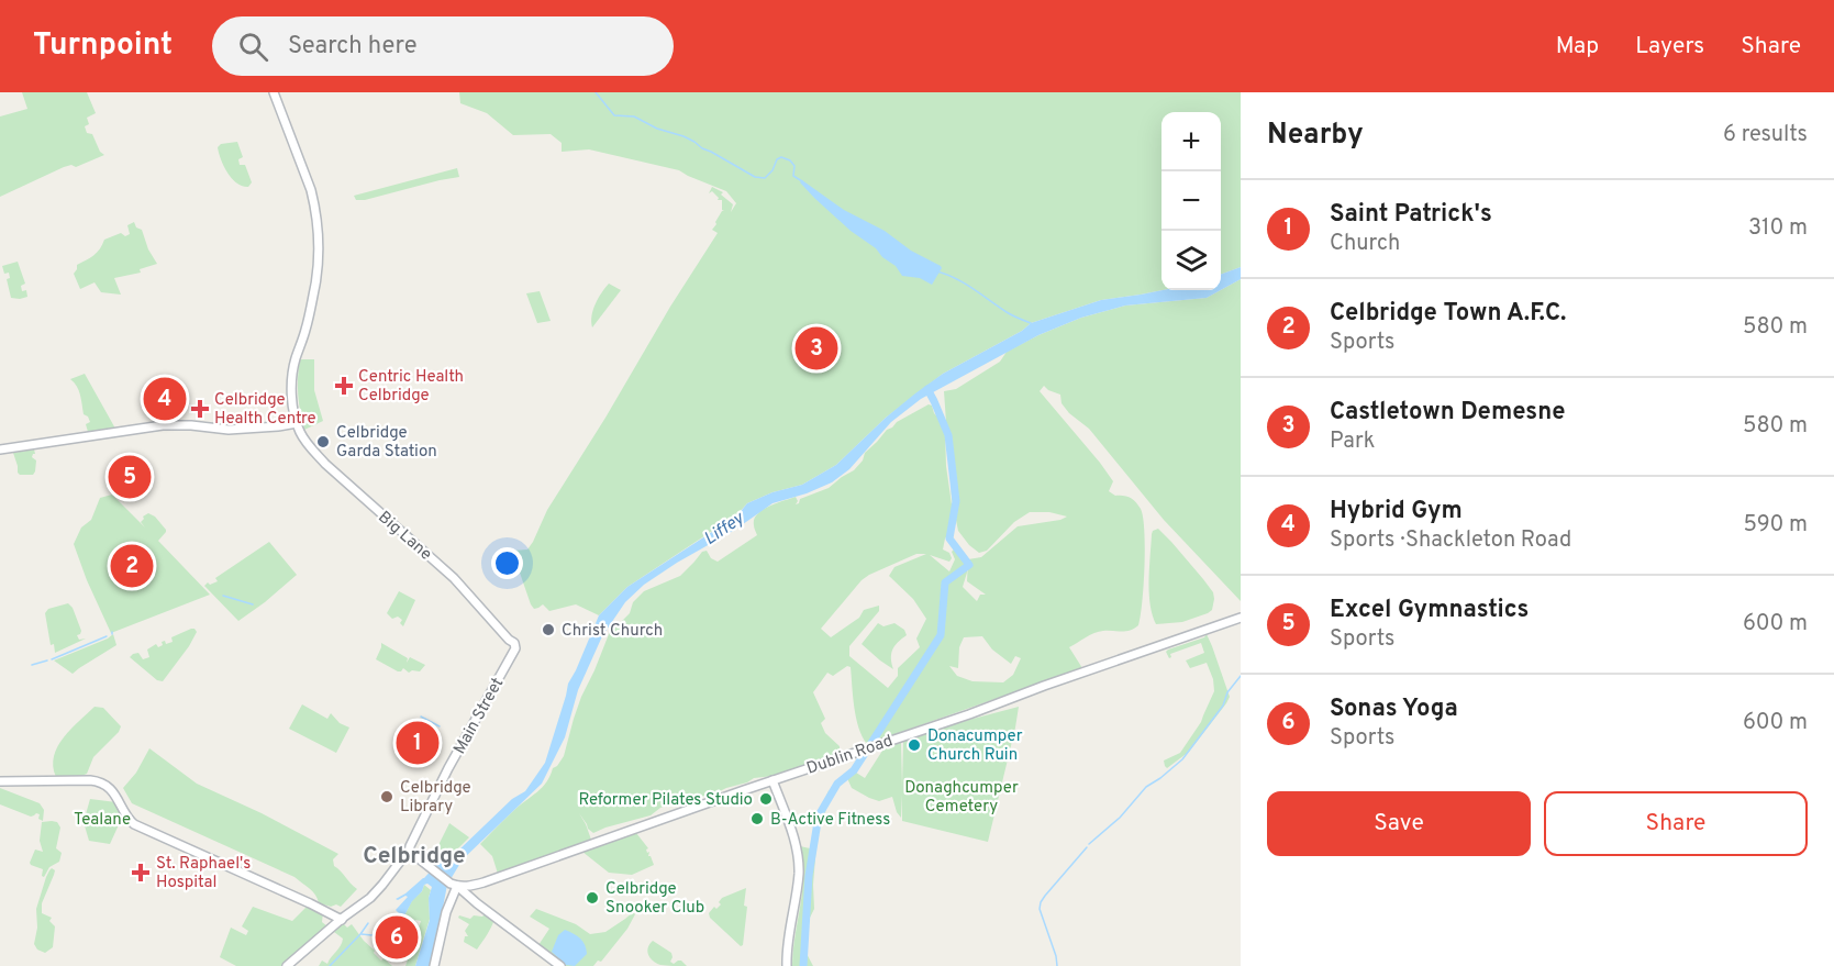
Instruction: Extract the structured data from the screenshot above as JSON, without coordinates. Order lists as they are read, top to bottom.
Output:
{
  "streets": {
    "main road": ["Big Lane", "Main Street", "Dublin Road"]
  },
  "crossings": [
    ["Big Lane", "Main Street"]
  ],
  "districts": ["Celbridge"],
  "water": ["Liffey"],
  "parks": ["Donaghcumper Cemetery", "Tealane"],
  "places": {
    "health": ["Centric Health Celbridge", "Celbridge Health Centre", "St. Raphael's Hospital"],
    "other": [
      "Celbridge Garda Station",
      "Christ Church",
      "Donacumper Church Ruin",
      "Celbridge Library",
      "Reformer Pilates Studio",
      "B-Active Fitness",
      "Celbridge Snooker Club"
    ]
  },
  "page": {
    "header": "Turnpoint",
    "search": "Search here",
    "nav": ["Map", "Layers", "Share"],
    "heading": ["Nearby", "6 results"],
    "map_buttons": ["+", "−"],
    "list": [
      {
        "mark": "1",
        "name": "Saint Patrick's",
        "note": "Church",
        "value": "310 m"
      },
      {
        "mark": "2",
        "name": "Celbridge Town A.F.C.",
        "note": "Sports",
        "value": "580 m"
      },
      {
        "mark": "3",
        "name": "Castletown Demesne",
        "note": "Park",
        "value": "580 m"
      },
      {
        "mark": "4",
        "name": "Hybrid Gym",
        "note": "Sports · Shackleton Road",
        "value": "590 m"
      },
      {
        "mark": "5",
        "name": "Excel Gymnastics",
        "note": "Sports",
        "value": "600 m"
      },
      {
        "mark": "6",
        "name": "Sonas Yoga",
        "note": "Sports",
        "value": "600 m"
      }
    ],
    "pins": [
      "3",
      "4",
      "5",
      "2",
      "1",
      "6"
    ],
    "buttons": ["Save", "Share"]
  }
}
